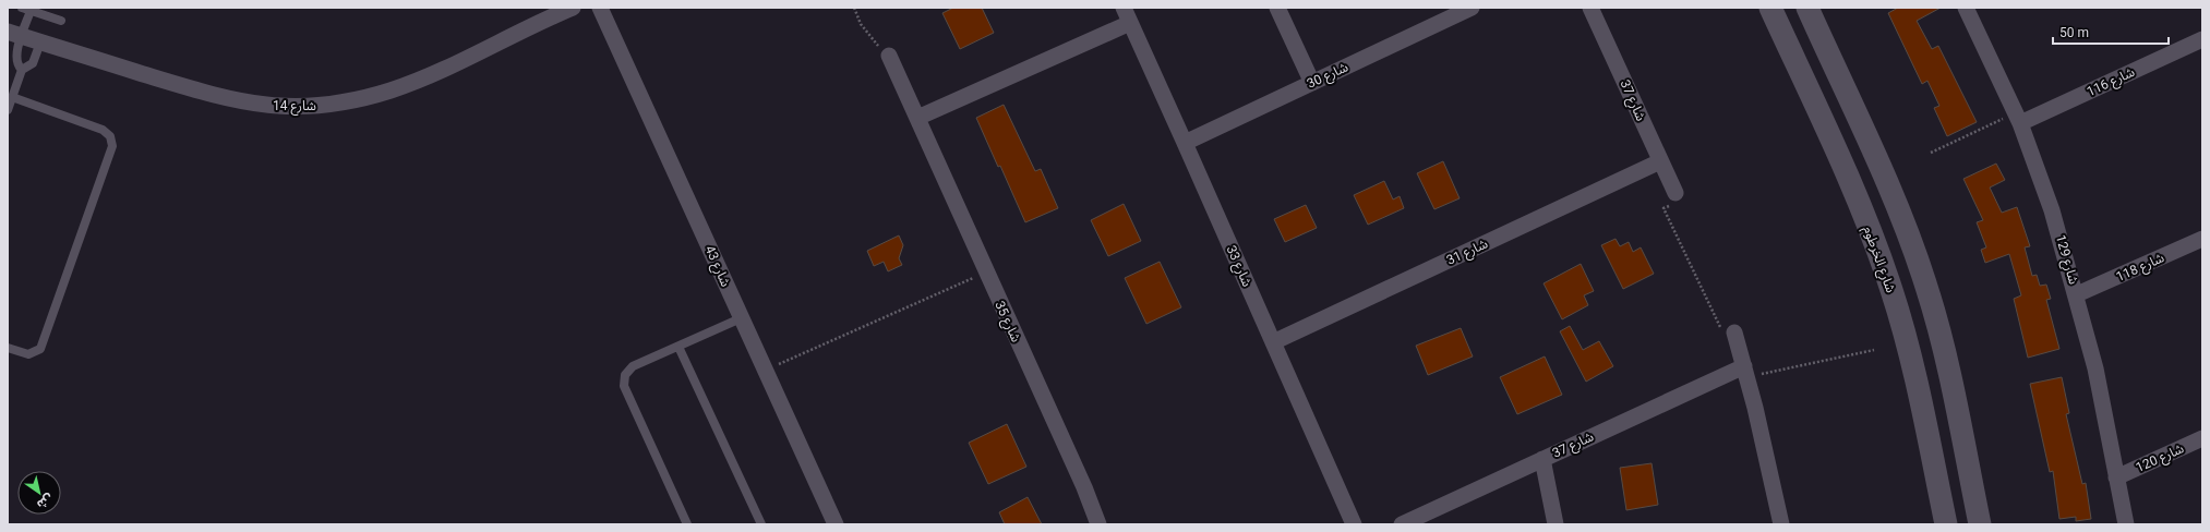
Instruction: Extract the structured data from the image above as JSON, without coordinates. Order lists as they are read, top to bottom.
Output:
{
  "streets": {
    "main road": ["شارع الخرطوم"],
    "street": [
      "شارع 30",
      "شارع 116",
      "شارع 37",
      "شارع 14",
      "شارع 31",
      "شارع 129",
      "شارع 43",
      "شارع 33",
      "شارع 118",
      "شارع 35",
      "شارع 120"
    ]
  },
  "crossings": [
    ["شارع 30", "شارع 33"],
    ["شارع 116", "شارع 129"],
    ["شارع 37", "شارع 31"],
    ["شارع 31", "شارع 33"],
    ["شارع 129", "شارع 118"],
    ["شارع 129", "شارع 120"]
  ],
  "scale_bar": "50 m",
  "north": "bottom right"
}
